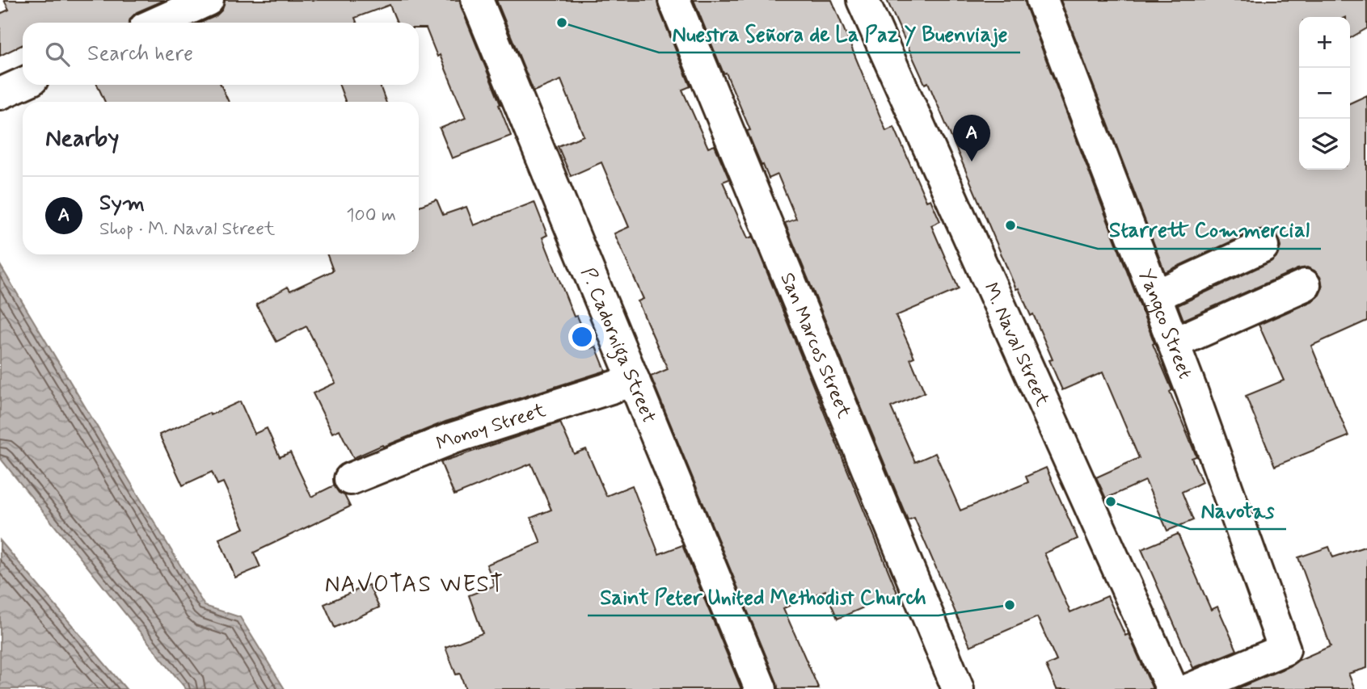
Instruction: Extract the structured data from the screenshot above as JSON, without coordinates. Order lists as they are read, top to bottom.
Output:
{
  "streets": {
    "street": [
      "Yangco Street",
      "San Marcos Street",
      "M. Naval Street",
      "P. Cadorniga Street",
      "Monoy Street"
    ]
  },
  "crossings": [
    ["P. Cadorniga Street", "Monoy Street"]
  ],
  "districts": ["NAVOTAS WEST"],
  "places": [
    "Nuestra Señora de La Paz Y Buenviaje",
    "Starrett Commercial",
    "Navotas",
    "Saint Peter United Methodist Church"
  ],
  "page": {
    "map_buttons": ["+", "−"],
    "search": "Search here",
    "heading": "Nearby",
    "pins": "A",
    "list": [
      {
        "mark": "A",
        "name": "Sym",
        "note": "Shop · M. Naval Street",
        "value": "100 m"
      }
    ]
  }
}
